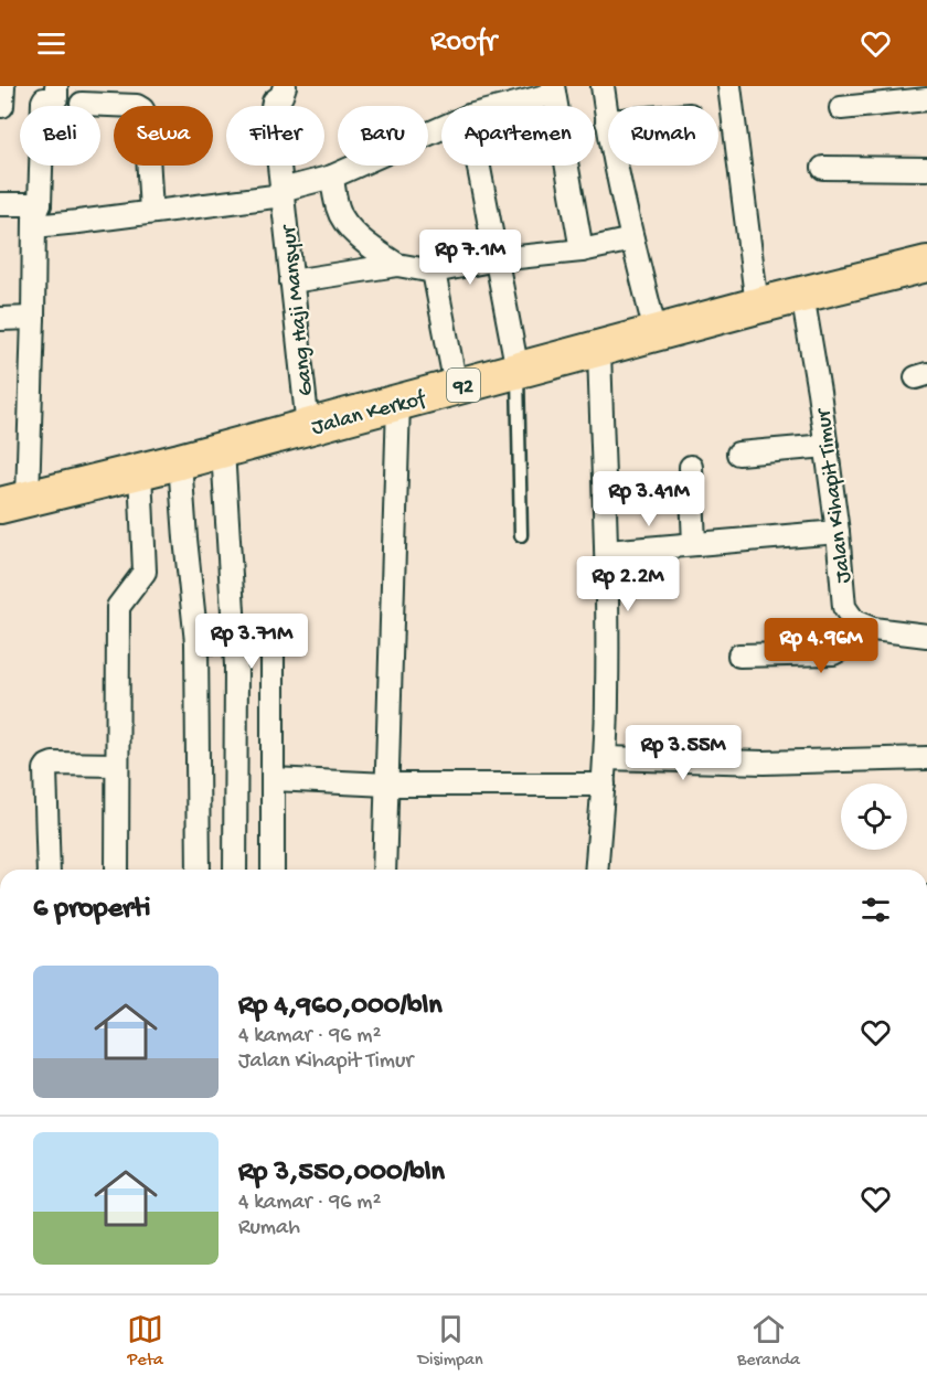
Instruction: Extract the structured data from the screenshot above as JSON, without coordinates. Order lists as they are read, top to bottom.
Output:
{
  "streets": {
    "main road": ["92", "Jalan Kerkof"],
    "street": ["Gang Haji Mansyur", "Jalan Kihapit Timur"]
  },
  "crossings": [
    ["Gang Haji Mansyur", "Jalan Kerkof"],
    ["Jalan Kerkof", "Jalan Kihapit Timur"]
  ],
  "page": {
    "header": "Roofr",
    "chip": [
      "Beli",
      "Sewa",
      "Filter",
      "Baru",
      "Apartemen",
      "Rumah"
    ],
    "price": [
      "Rp 7.1M",
      "Rp 3.41M",
      "Rp 2.2M",
      "Rp 3.71M",
      "Rp 4.96M",
      "Rp 3.55M"
    ],
    "heading": "6 properti",
    "list": [
      {
        "name": "Rp 4,960,000/bln",
        "note": "4 kamar · 96 m² · Jalan Kihapit Timur"
      },
      {
        "name": "Rp 3,550,000/bln",
        "note": "4 kamar · 96 m² · Rumah"
      }
    ],
    "tabs": ["Peta", "Disimpan", "Beranda"]
  }
}
